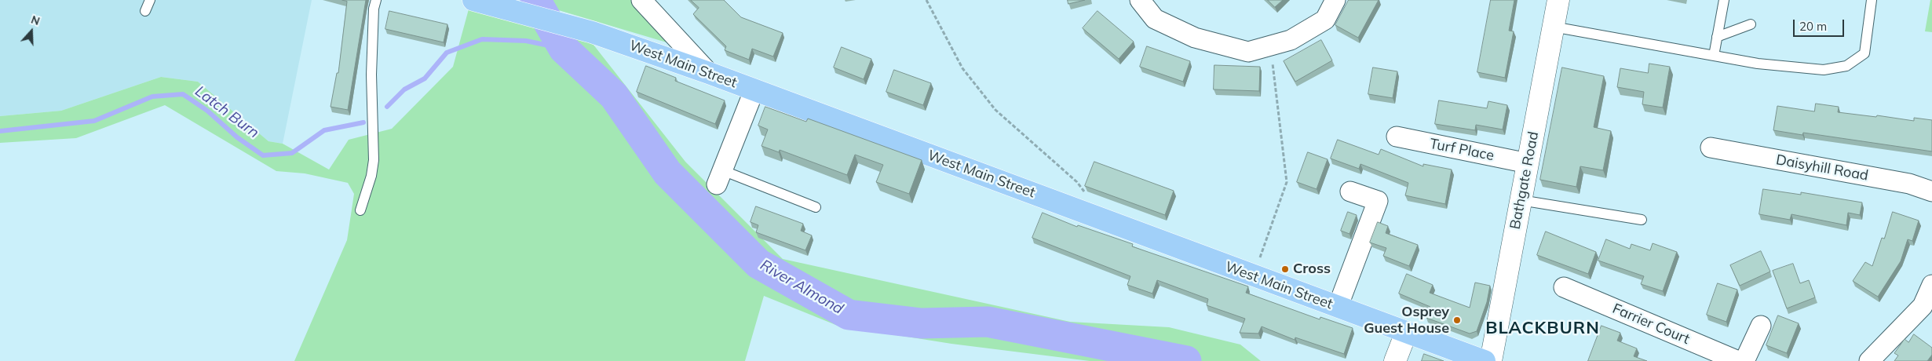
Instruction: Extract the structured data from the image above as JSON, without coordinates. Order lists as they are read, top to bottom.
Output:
{
  "streets": {
    "main road": ["West Main Street", "Bathgate Road"],
    "street": ["Turf Place", "Daisyhill Road", "Farrier Court"]
  },
  "crossings": [
    ["Turf Place", "Bathgate Road"]
  ],
  "districts": ["BLACKBURN"],
  "water": ["Latch Burn", "River Almond"],
  "places": ["Cross", "Osprey Guest House"],
  "scale_bar": "20 m",
  "north": "top"
}
